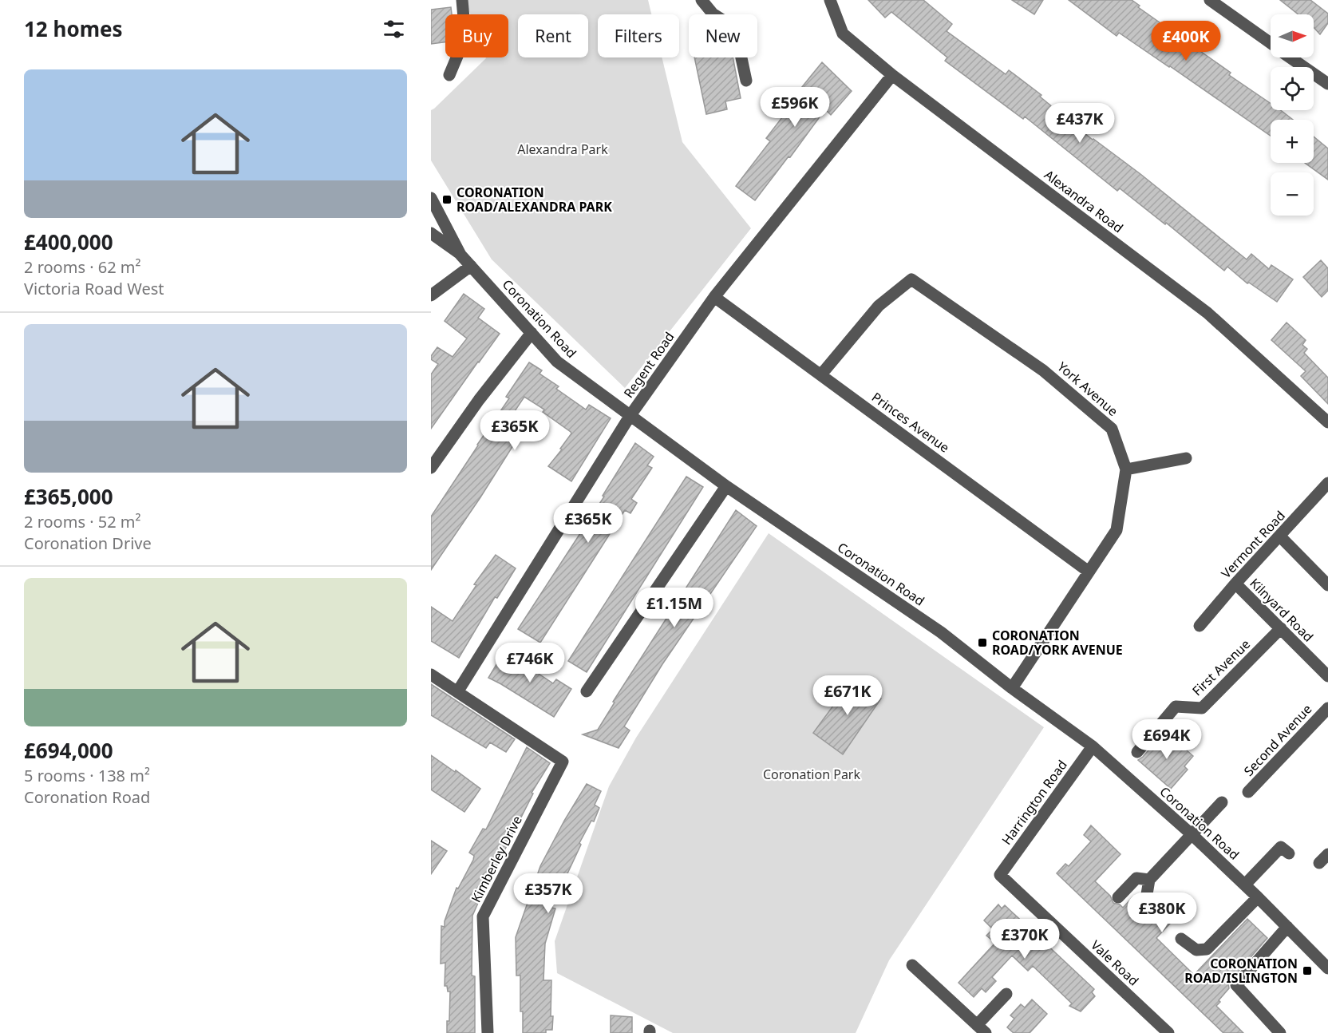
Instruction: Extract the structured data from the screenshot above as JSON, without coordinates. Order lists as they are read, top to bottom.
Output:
{
  "streets": {
    "street": [
      "Alexandra Road",
      "Coronation Road",
      "Regent Road",
      "York Avenue",
      "Princes Avenue",
      "Vermont Road",
      "Kilnyard Road",
      "First Avenue",
      "Second Avenue",
      "Harrington Road",
      "Kimberley Drive",
      "Vale Road"
    ]
  },
  "crossings": [
    ["Alexandra Road", "Regent Road"],
    ["Coronation Road", "Regent Road"],
    ["Coronation Road", "York Avenue"],
    ["Coronation Road", "Harrington Road"],
    ["Regent Road", "Princes Avenue"],
    ["Regent Road", "Kimberley Drive"],
    ["York Avenue", "Princes Avenue"],
    ["Vermont Road", "Kilnyard Road"],
    ["Kilnyard Road", "First Avenue"],
    ["Harrington Road", "Vale Road"]
  ],
  "parks": ["Alexandra Park", "Coronation Park"],
  "places": {
    "transit": ["CORONATION ROAD/ALEXANDRA PARK", "CORONATION ROAD/YORK AVENUE", "CORONATION ROAD/ISLINGTON"]
  },
  "north": "right",
  "page": {
    "heading": "12 homes",
    "map_buttons": ["+", "−"],
    "chip": [
      "Buy",
      "Rent",
      "Filters",
      "New"
    ],
    "price": [
      "£400K",
      "£596K",
      "£437K",
      "£365K",
      "£365K",
      "£1.15M",
      "£746K",
      "£671K",
      "£694K",
      "£357K",
      "£380K",
      "£370K"
    ],
    "list": [
      {
        "name": "£400,000",
        "note": "2 rooms · 62 m² · Victoria Road West"
      },
      {
        "name": "£365,000",
        "note": "2 rooms · 52 m² · Coronation Drive"
      },
      {
        "name": "£694,000",
        "note": "5 rooms · 138 m² · Coronation Road"
      }
    ]
  }
}
